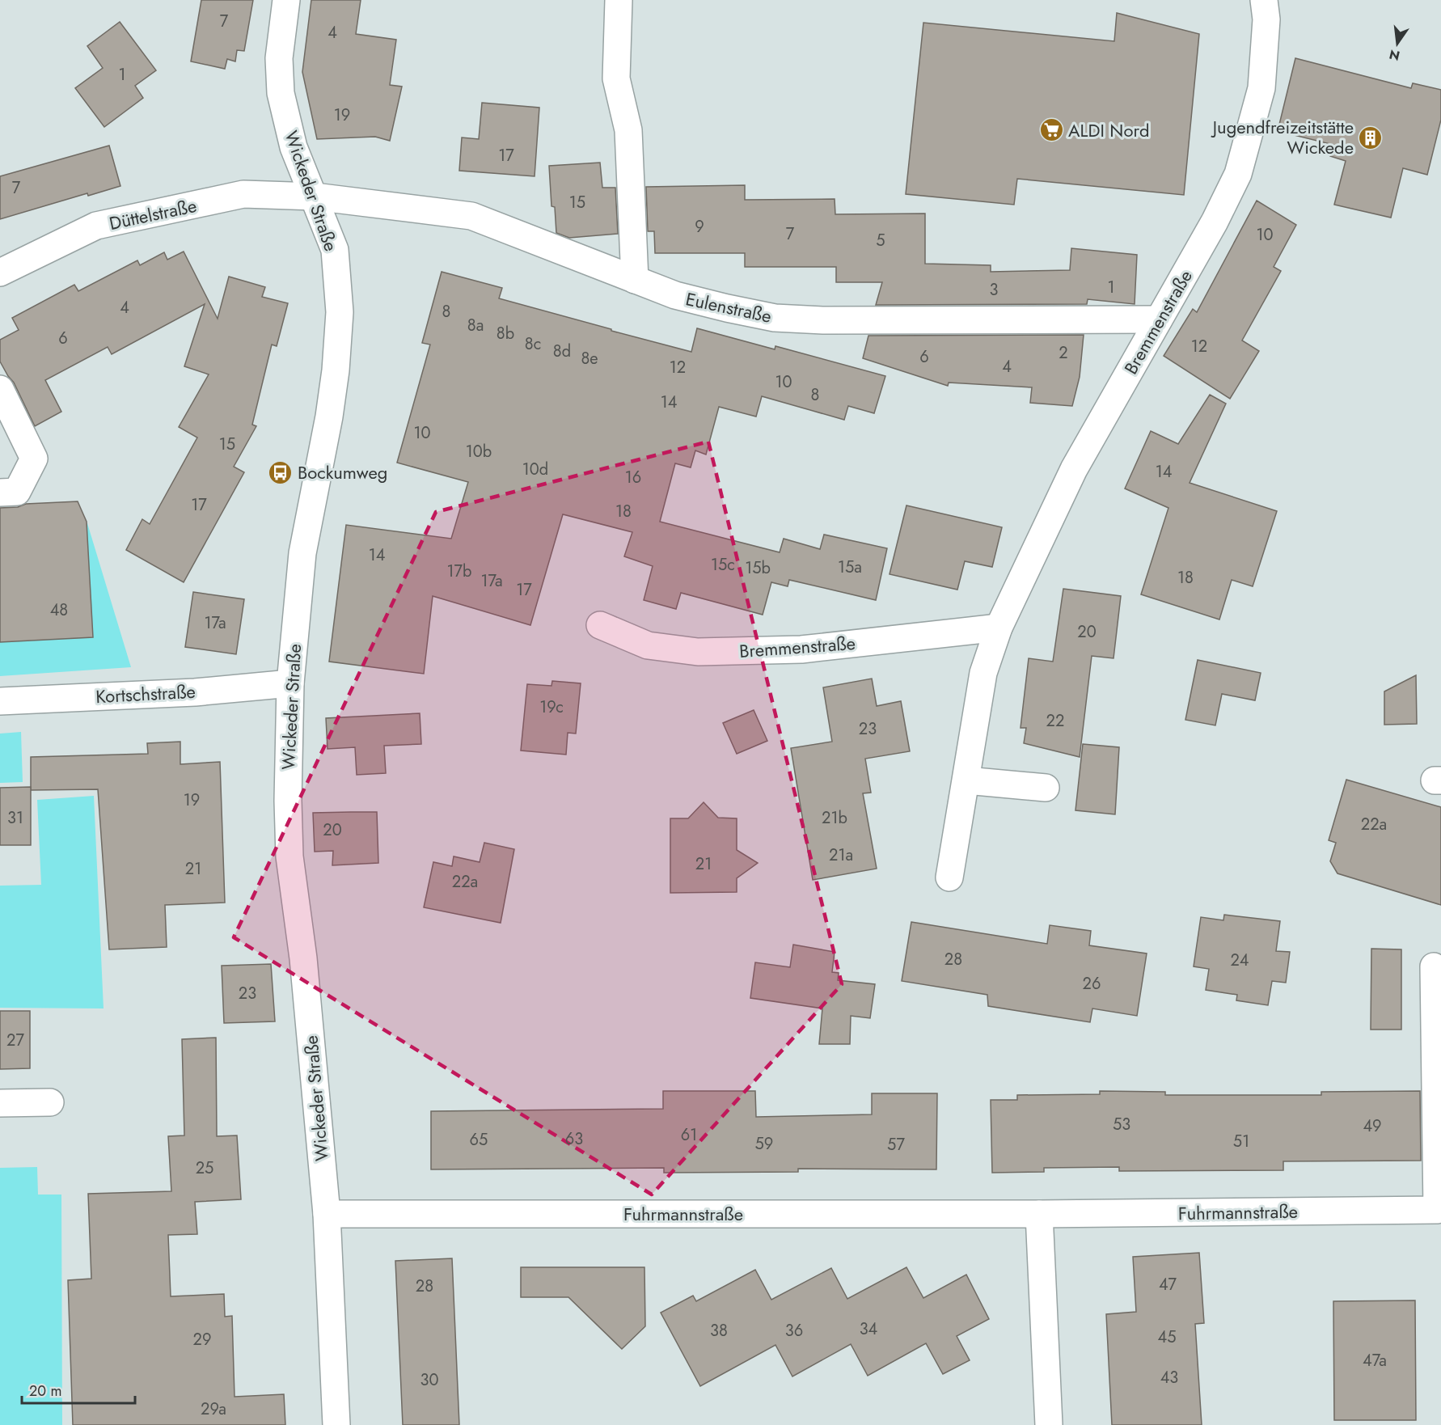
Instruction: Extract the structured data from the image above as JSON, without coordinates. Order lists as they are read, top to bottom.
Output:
{
  "streets": {
    "street": [
      "Wickeder Straße",
      "Düttelstraße",
      "Eulenstraße",
      "Bremmenstraße",
      "Kortschstraße",
      "Fuhrmannstraße"
    ]
  },
  "crossings": [
    ["Wickeder Straße", "Düttelstraße"],
    ["Wickeder Straße", "Eulenstraße"],
    ["Wickeder Straße", "Kortschstraße"],
    ["Wickeder Straße", "Fuhrmannstraße"],
    ["Düttelstraße", "Eulenstraße"],
    ["Eulenstraße", "Bremmenstraße"]
  ],
  "places": {
    "supermarket": ["ALDI Nord"],
    "building": ["Jugendfreizeitstätte Wickede"],
    "bus stop": ["Bockumweg"]
  },
  "house_numbers": [
    "7",
    "4",
    "1",
    "19",
    "17",
    "7",
    "15",
    "9",
    "7",
    "10",
    "5",
    "1",
    "3",
    "4",
    "8",
    "8a",
    "8b",
    "6",
    "8c",
    "12",
    "8d",
    "2",
    "6",
    "8e",
    "4",
    "12",
    "10",
    "8",
    "14",
    "10",
    "15",
    "10b",
    "10d",
    "14",
    "16",
    "17",
    "18",
    "14",
    "15c",
    "15a",
    "15b",
    "17b",
    "18",
    "17a",
    "17",
    "48",
    "17a",
    "20",
    "19c",
    "22",
    "23",
    "19",
    "31",
    "21b",
    "22a",
    "20",
    "21a",
    "21",
    "21",
    "22a",
    "28",
    "24",
    "26",
    "23",
    "27",
    "53",
    "49",
    "61",
    "63",
    "65",
    "51",
    "59",
    "57",
    "25",
    "47",
    "28",
    "34",
    "38",
    "36",
    "45",
    "29",
    "47a",
    "43",
    "30",
    "29a"
  ],
  "scale_bar": "20 m",
  "north": "bottom"
}
